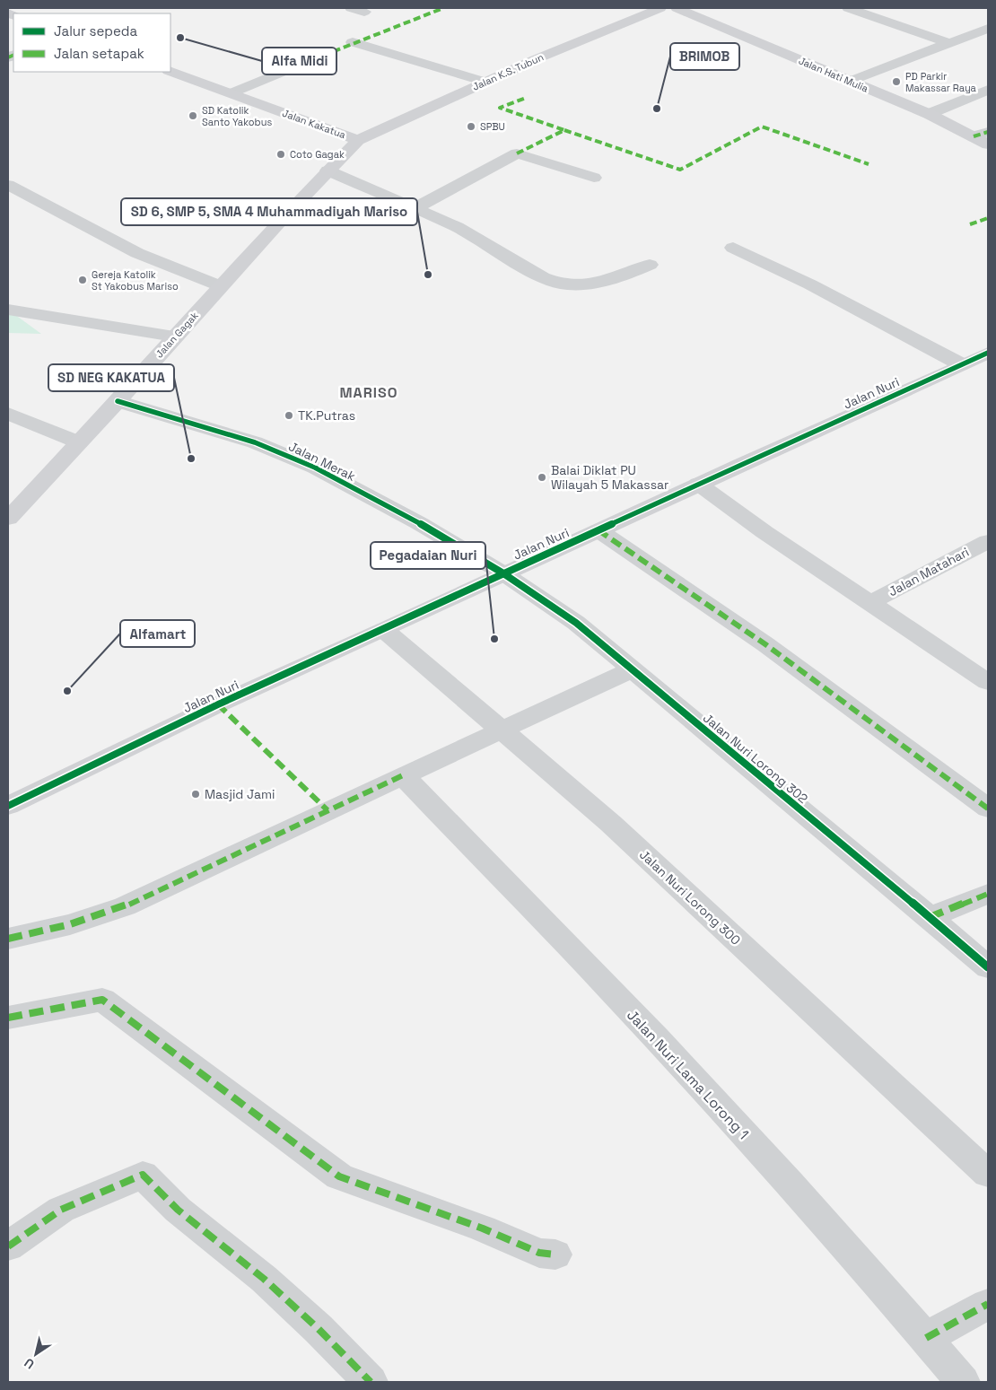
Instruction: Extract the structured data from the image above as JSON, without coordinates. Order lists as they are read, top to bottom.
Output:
{
  "streets": {
    "street": [
      "Jalan K.S. Tubun",
      "Jalan Hati Mulia",
      "Jalan Kakatua",
      "Jalan Gagak",
      "Jalan Nuri",
      "Jalan Merak",
      "Jalan Matahari",
      "Jalan Nuri Lorong 302",
      "Jalan Nuri Lorong 300",
      "Jalan Nuri Lama Lorong 1"
    ]
  },
  "crossings": [
    ["Jalan K.S. Tubun", "Jalan Kakatua"],
    ["Jalan K.S. Tubun", "Jalan Gagak"],
    ["Jalan Kakatua", "Jalan Gagak"],
    ["Jalan Gagak", "Jalan Merak"],
    ["Jalan Nuri", "Jalan Merak"],
    ["Jalan Nuri", "Jalan Nuri Lorong 302"],
    ["Jalan Nuri", "Jalan Nuri Lorong 300"],
    ["Jalan Merak", "Jalan Nuri Lorong 302"]
  ],
  "districts": ["MARISO"],
  "places": [
    "Alfa Midi",
    "PD Parkir Makassar Raya",
    "BRIMOB",
    "SD Katolik Santo Yakobus",
    "SPBU",
    "Coto Gagak",
    "SD 6, SMP 5, SMA 4 Muhammadiyah Mariso",
    "Gereja Katolik St Yakobus Mariso",
    "TK.Putras",
    "SD NEG KAKATUA",
    "Balai Diklat PU Wilayah 5 Makassar",
    "Pegadaian Nuri",
    "Alfamart",
    "Masjid Jami"
  ],
  "legend": ["Jalur sepeda", "Jalan setapak"],
  "north": "bottom left"
}
